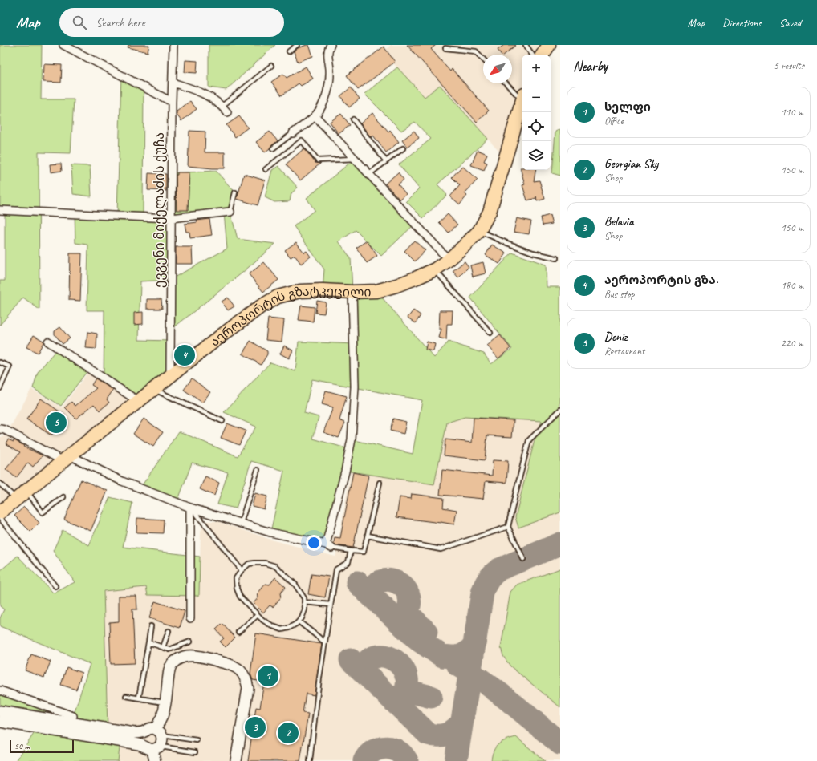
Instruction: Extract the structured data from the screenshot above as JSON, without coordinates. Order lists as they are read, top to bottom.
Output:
{
  "streets": {
    "highway": ["აეროპორტის გზატკეცილი"],
    "street": ["ევგენი მიქელაძის ქუჩა"]
  },
  "crossings": [
    ["ევგენი მიქელაძის ქუჩა", "აეროპორტის გზატკეცილი"]
  ],
  "scale_bar": "50 m",
  "north": "bottom left",
  "page": {
    "header": "Map",
    "search": "Search here",
    "nav": ["Map", "Directions", "Saved"],
    "heading": ["Nearby", "5 results"],
    "map_buttons": ["+", "−"],
    "list": [
      {
        "mark": "1",
        "name": "სელფი",
        "note": "Office",
        "value": "110 m"
      },
      {
        "mark": "2",
        "name": "Georgian Sky",
        "note": "Shop",
        "value": "150 m"
      },
      {
        "mark": "3",
        "name": "Belavia",
        "note": "Shop",
        "value": "150 m"
      },
      {
        "mark": "4",
        "name": "აეროპორტის გზა.",
        "note": "Bus stop",
        "value": "180 m"
      },
      {
        "mark": "5",
        "name": "Deniz",
        "note": "Restaurant",
        "value": "220 m"
      }
    ],
    "pins": [
      "4",
      "5",
      "1",
      "3",
      "2"
    ],
    "scale": "50 m"
  }
}
